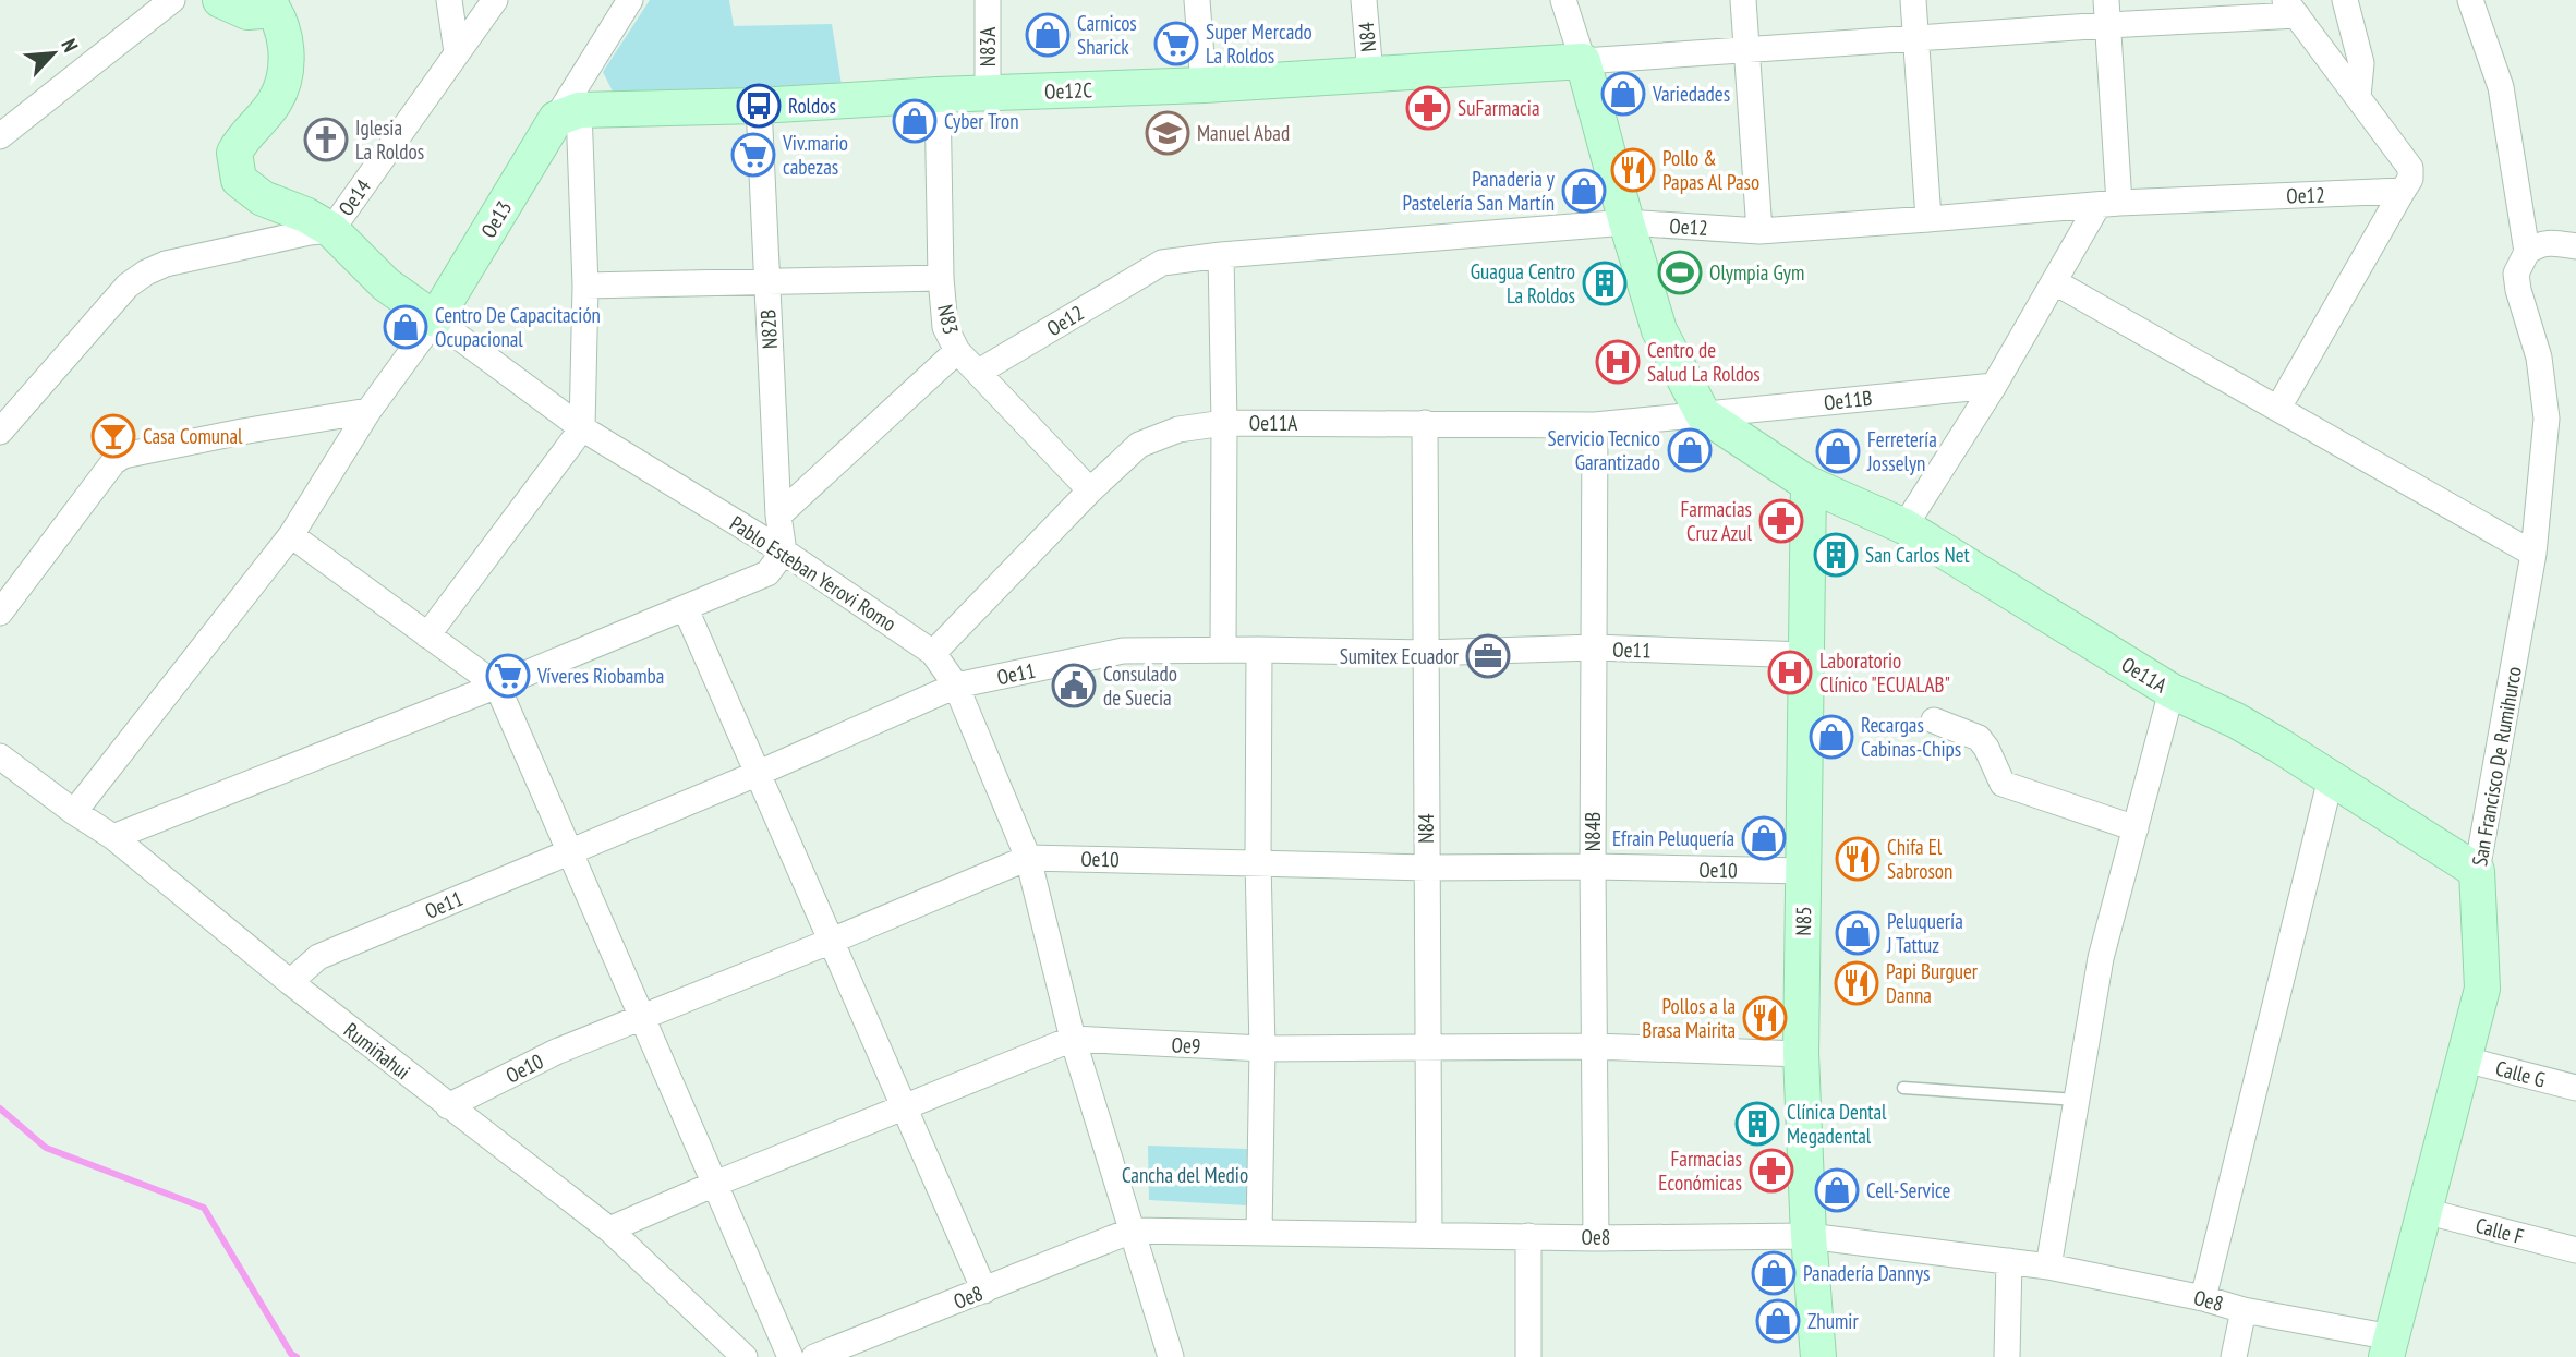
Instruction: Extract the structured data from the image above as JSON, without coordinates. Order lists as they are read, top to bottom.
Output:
{
  "streets": {
    "main road": [
      "Oe12C",
      "Oe13",
      "Oe11A",
      "Pablo Esteban Yerovi Romo",
      "San Francisco De Rumihurco",
      "N85"
    ],
    "street": [
      "N84",
      "N83A",
      "Oe12",
      "Oe14",
      "N83",
      "N82B",
      "Oe11B",
      "Oe11",
      "N84B",
      "Oe10",
      "Oe9",
      "Rumiñahui",
      "Calle G",
      "Calle F",
      "Oe8"
    ]
  },
  "crossings": [
    ["N84", "Oe12C"],
    ["N84", "Oe11A"],
    ["N84", "Oe11"],
    ["N84", "Oe10"],
    ["N84", "Oe9"],
    ["N84", "Oe8"],
    ["N83A", "Oe12C"],
    ["Oe12C", "Oe13"],
    ["Oe12C", "N83"],
    ["Oe12C", "N82B"],
    ["Oe12", "N83"],
    ["Oe14", "Pablo Esteban Yerovi Romo"],
    ["Oe13", "Pablo Esteban Yerovi Romo"],
    ["N83", "Oe11A"],
    ["N82B", "Pablo Esteban Yerovi Romo"],
    ["Oe11B", "Oe11A"],
    ["Oe11A", "Pablo Esteban Yerovi Romo"],
    ["Oe11A", "San Francisco De Rumihurco"],
    ["Oe11A", "N84B"],
    ["Oe11A", "N85"],
    ["Pablo Esteban Yerovi Romo", "Oe11"],
    ["Pablo Esteban Yerovi Romo", "Oe10"],
    ["Pablo Esteban Yerovi Romo", "Oe9"],
    ["Pablo Esteban Yerovi Romo", "Oe8"],
    ["Oe11", "N84B"],
    ["Oe11", "N85"],
    ["Oe11", "Rumiñahui"],
    ["San Francisco De Rumihurco", "Calle G"],
    ["San Francisco De Rumihurco", "Calle F"],
    ["San Francisco De Rumihurco", "Oe8"],
    ["N84B", "Oe10"],
    ["N84B", "Oe9"],
    ["N84B", "Oe8"],
    ["Oe10", "N85"],
    ["Oe10", "Rumiñahui"],
    ["N85", "Oe9"],
    ["N85", "Oe8"],
    ["Oe9", "Rumiñahui"]
  ],
  "parks": ["Cancha del Medio"],
  "places": {
    "shop": [
      "Carnicos Sharick",
      "Variedades",
      "Cyber Tron",
      "Panaderia y Pastelería San Martín",
      "Centro De Capacitación Ocupacional",
      "Servicio Tecnico Garantizado",
      "Ferretería Josselyn",
      "Recargas Cabinas-Chips",
      "Efrain Peluquería",
      "Peluquería J Tattuz",
      "Cell-Service",
      "Panadería Dannys",
      "Zhumir"
    ],
    "supermarket": ["Super Mercado La Roldos", "Viv.mario cabezas", "Víveres Riobamba"],
    "bus stop": ["Roldos"],
    "pharmacy": ["SuFarmacia", "Farmacias Cruz Azul", "Farmacias Económicas"],
    "school or university": ["Manuel Abad"],
    "church": ["Iglesia La Roldos"],
    "restaurant": [
      "Pollo & Papas Al Paso",
      "Chifa El Sabroson",
      "Papi Burguer Danna",
      "Pollos a la Brasa Mairita"
    ],
    "sports": ["Olympia Gym"],
    "building": ["Guagua Centro La Roldos", "San Carlos Net", "Clínica Dental Megadental"],
    "hospital": ["Centro de Salud La Roldos", "Laboratorio Clínico \"ECUALAB\""],
    "bar": ["Casa Comunal"],
    "office": ["Sumitex Ecuador"],
    "public building": ["Consulado de Suecia"]
  },
  "north": "top right"
}
